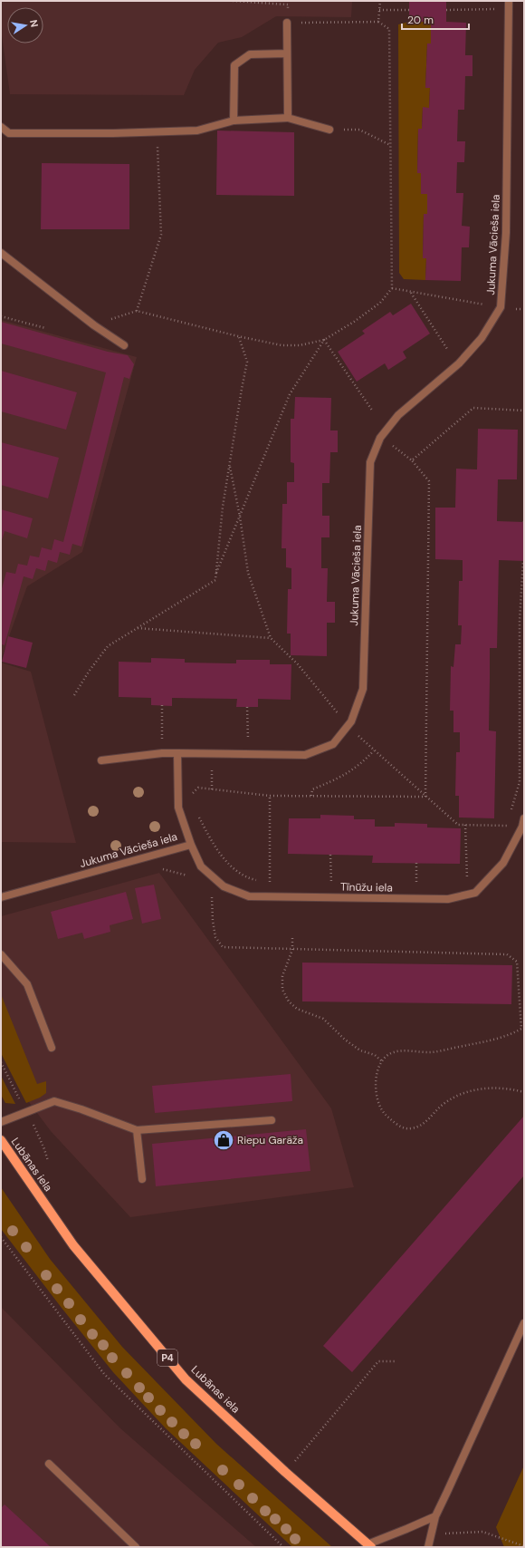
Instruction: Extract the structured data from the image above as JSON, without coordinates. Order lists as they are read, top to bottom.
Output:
{
  "streets": {
    "main road": ["Lubānas iela", "P4"],
    "street": ["Jukuma Vācieša iela", "Tīnūžu iela"]
  },
  "crossings": [
    ["Jukuma Vācieša iela", "Tīnūžu iela"]
  ],
  "places": {
    "shop": ["Riepu Garāža"]
  },
  "scale_bar": "20 m",
  "north": "right"
}
